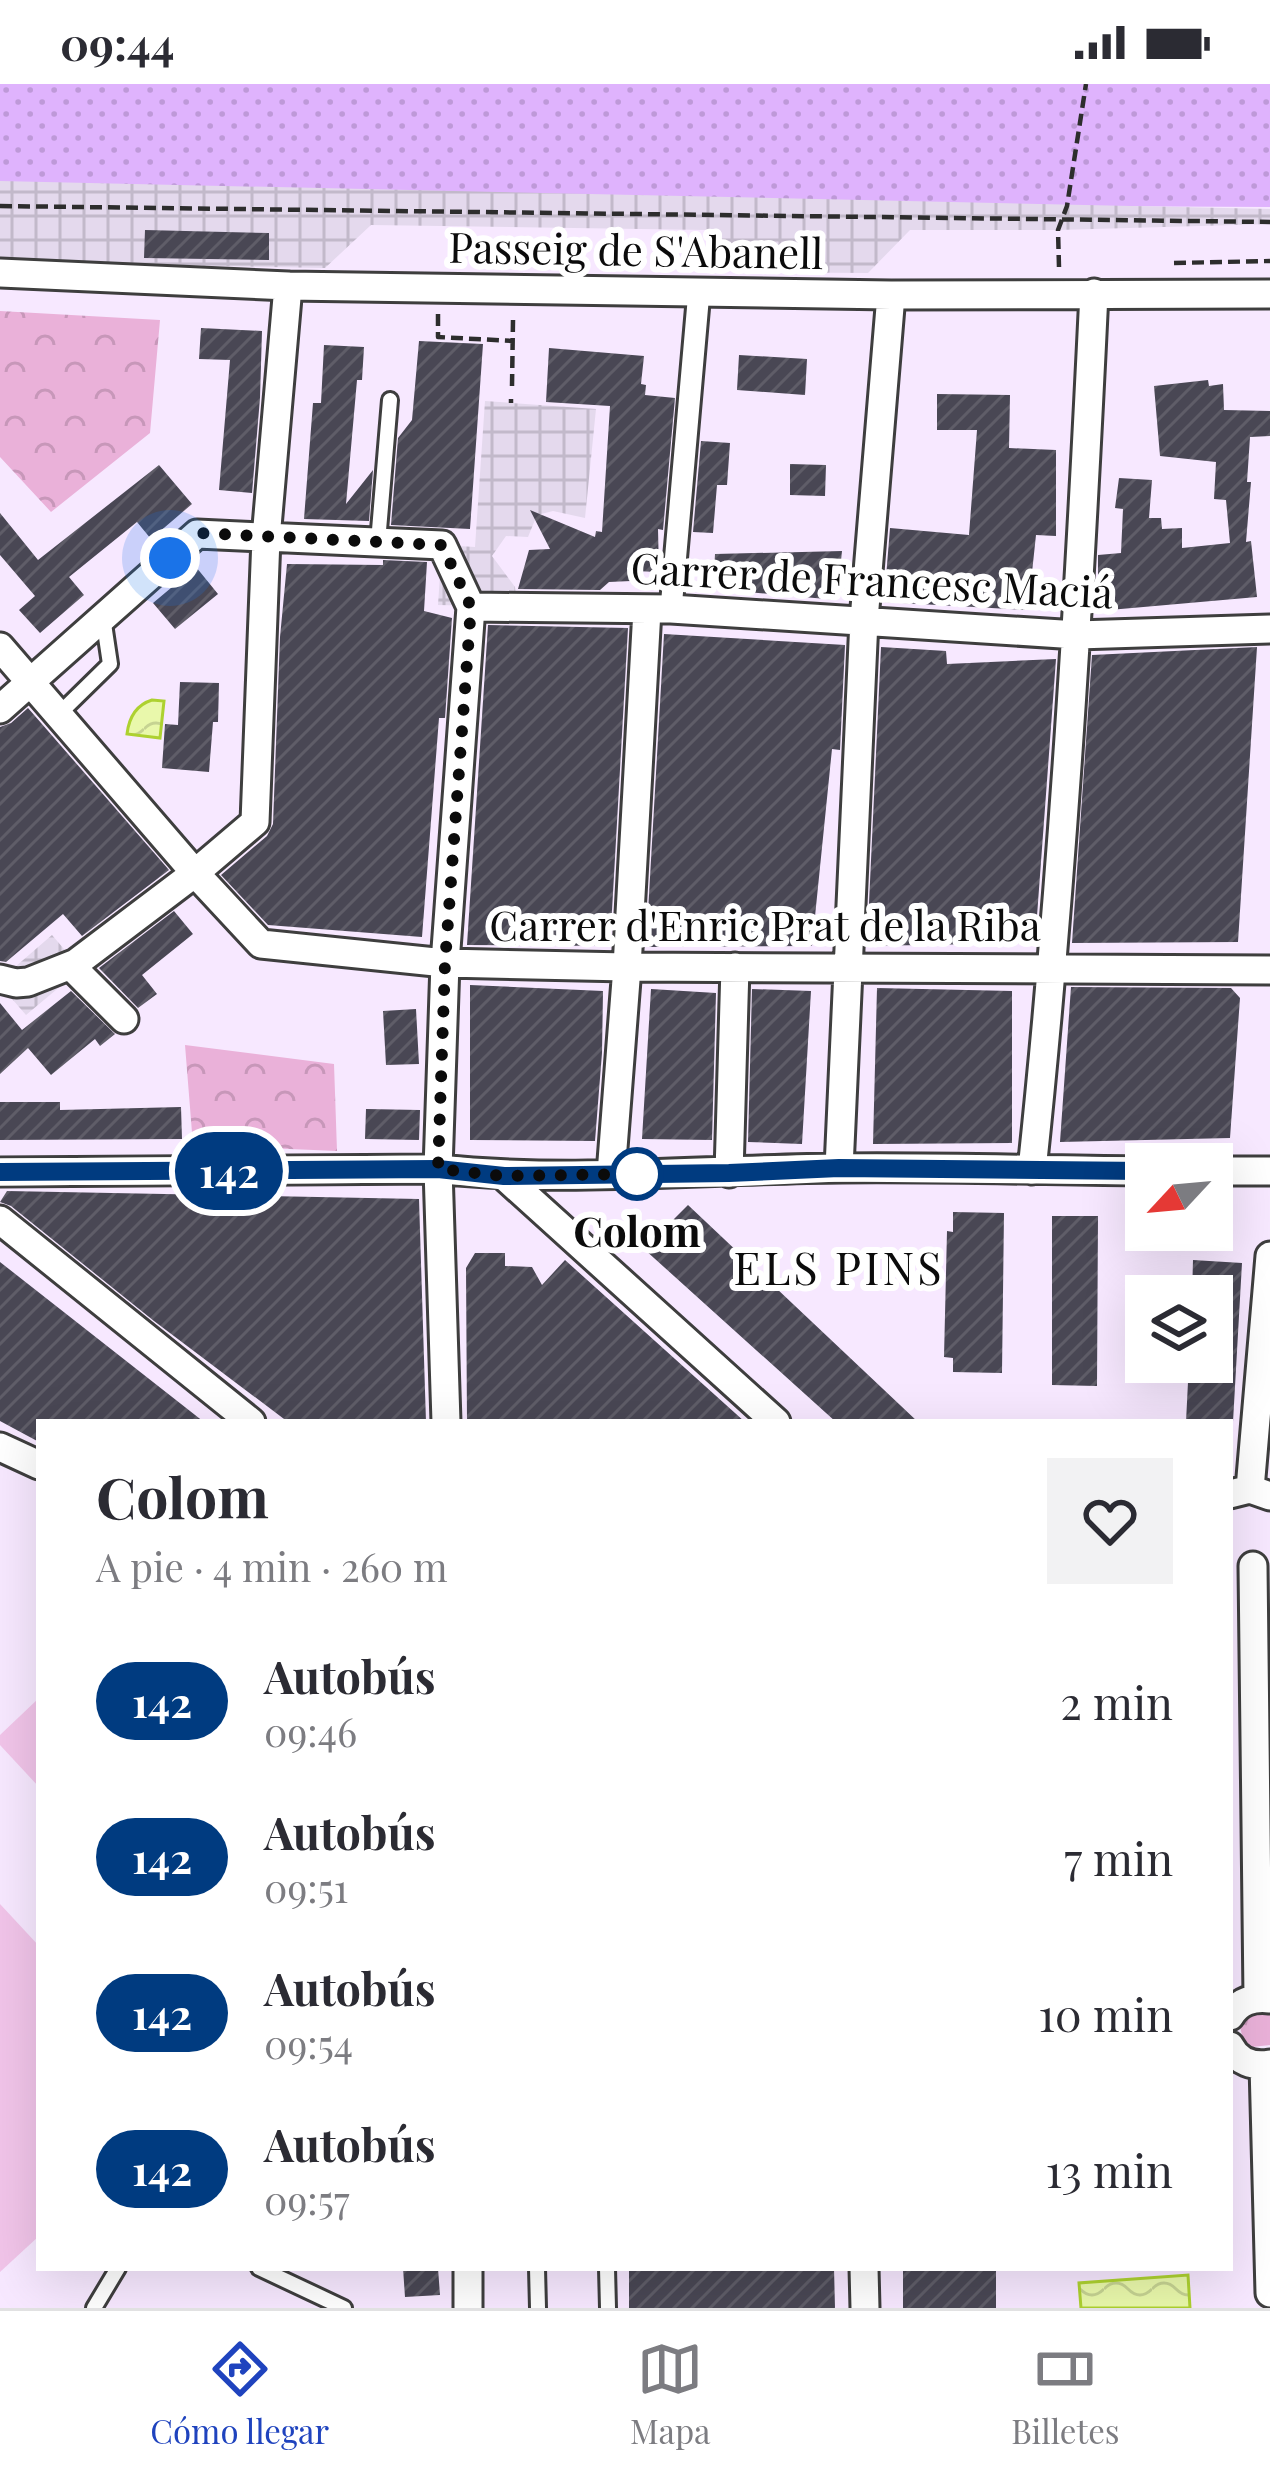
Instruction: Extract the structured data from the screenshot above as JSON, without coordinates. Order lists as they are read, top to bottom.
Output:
{
  "streets": {
    "street": ["Passeig de S'Abanell", "Carrer de Francesc Maciá", "Carrer d'Enric Prat de la Riba"]
  },
  "districts": ["ELS PINS"],
  "places": ["Colom"],
  "lines": ["bus line 142"],
  "north": "bottom left",
  "page": {
    "status": "09:44",
    "on_map": "142",
    "heading": ["Colom", "A pie · 4 min · 260 m"],
    "list": [
      {
        "mark": "142",
        "name": "Autobús",
        "note": "09:46",
        "value": "2 min"
      },
      {
        "mark": "142",
        "name": "Autobús",
        "note": "09:51",
        "value": "7 min"
      },
      {
        "mark": "142",
        "name": "Autobús",
        "note": "09:54",
        "value": "10 min"
      },
      {
        "mark": "142",
        "name": "Autobús",
        "note": "09:57",
        "value": "13 min"
      }
    ],
    "tabs": ["Cómo llegar", "Mapa", "Billetes"]
  }
}
